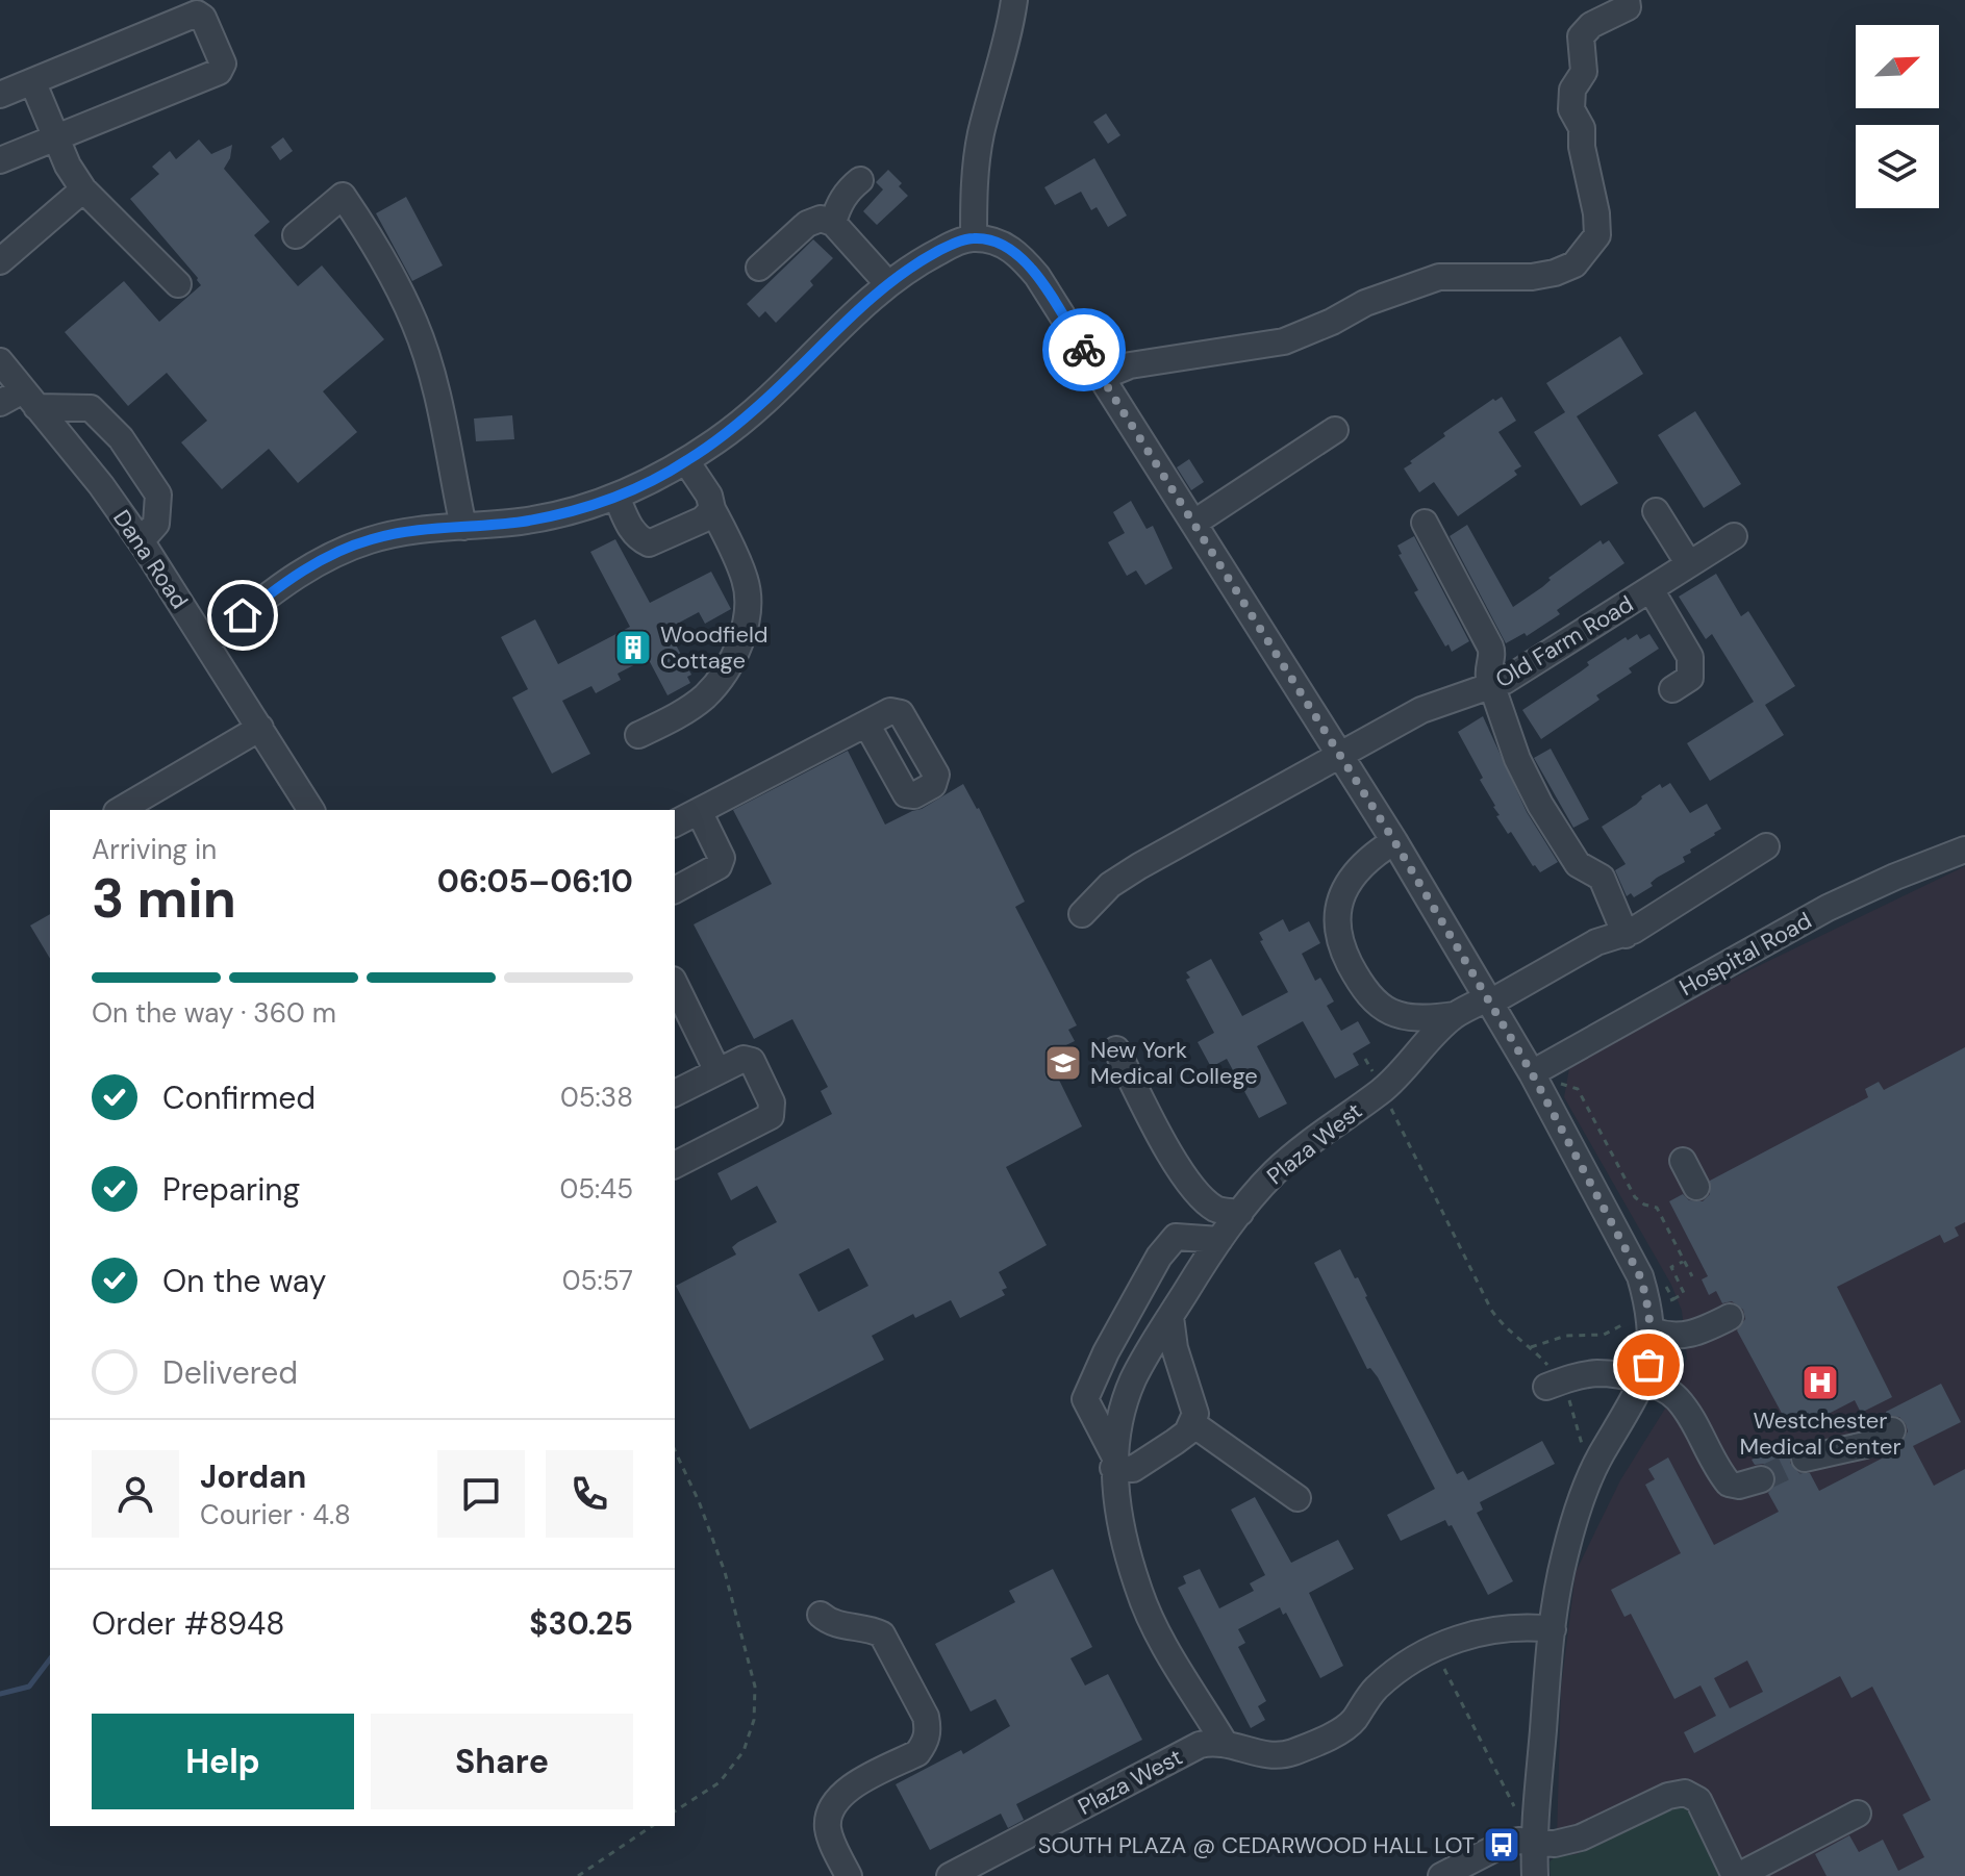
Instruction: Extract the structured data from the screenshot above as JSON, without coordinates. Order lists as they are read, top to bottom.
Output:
{
  "streets": {
    "street": [
      "Dana Road",
      "Old Farm Road",
      "Hospital Road",
      "Plaza West"
    ]
  },
  "places": {
    "building": ["Woodfield Cottage"],
    "school or university": ["New York Medical College"],
    "hospital": ["Westchester Medical Center"],
    "bus stop": ["SOUTH PLAZA @ CEDARWOOD HALL LOT"]
  },
  "north": "top right",
  "page": {
    "heading": ["3 min", "Arriving in", "06:05–06:10"],
    "panel": [
      "Jordan",
      "Courier · 4.8",
      "Order #8948",
      "$30.25"
    ],
    "bar": "On the way · 360 m",
    "list": [
      ["Confirmed", "05:38"],
      ["Preparing", "05:45"],
      ["On the way", "05:57"],
      "Delivered"
    ],
    "buttons": ["Help", "Share"]
  }
}
